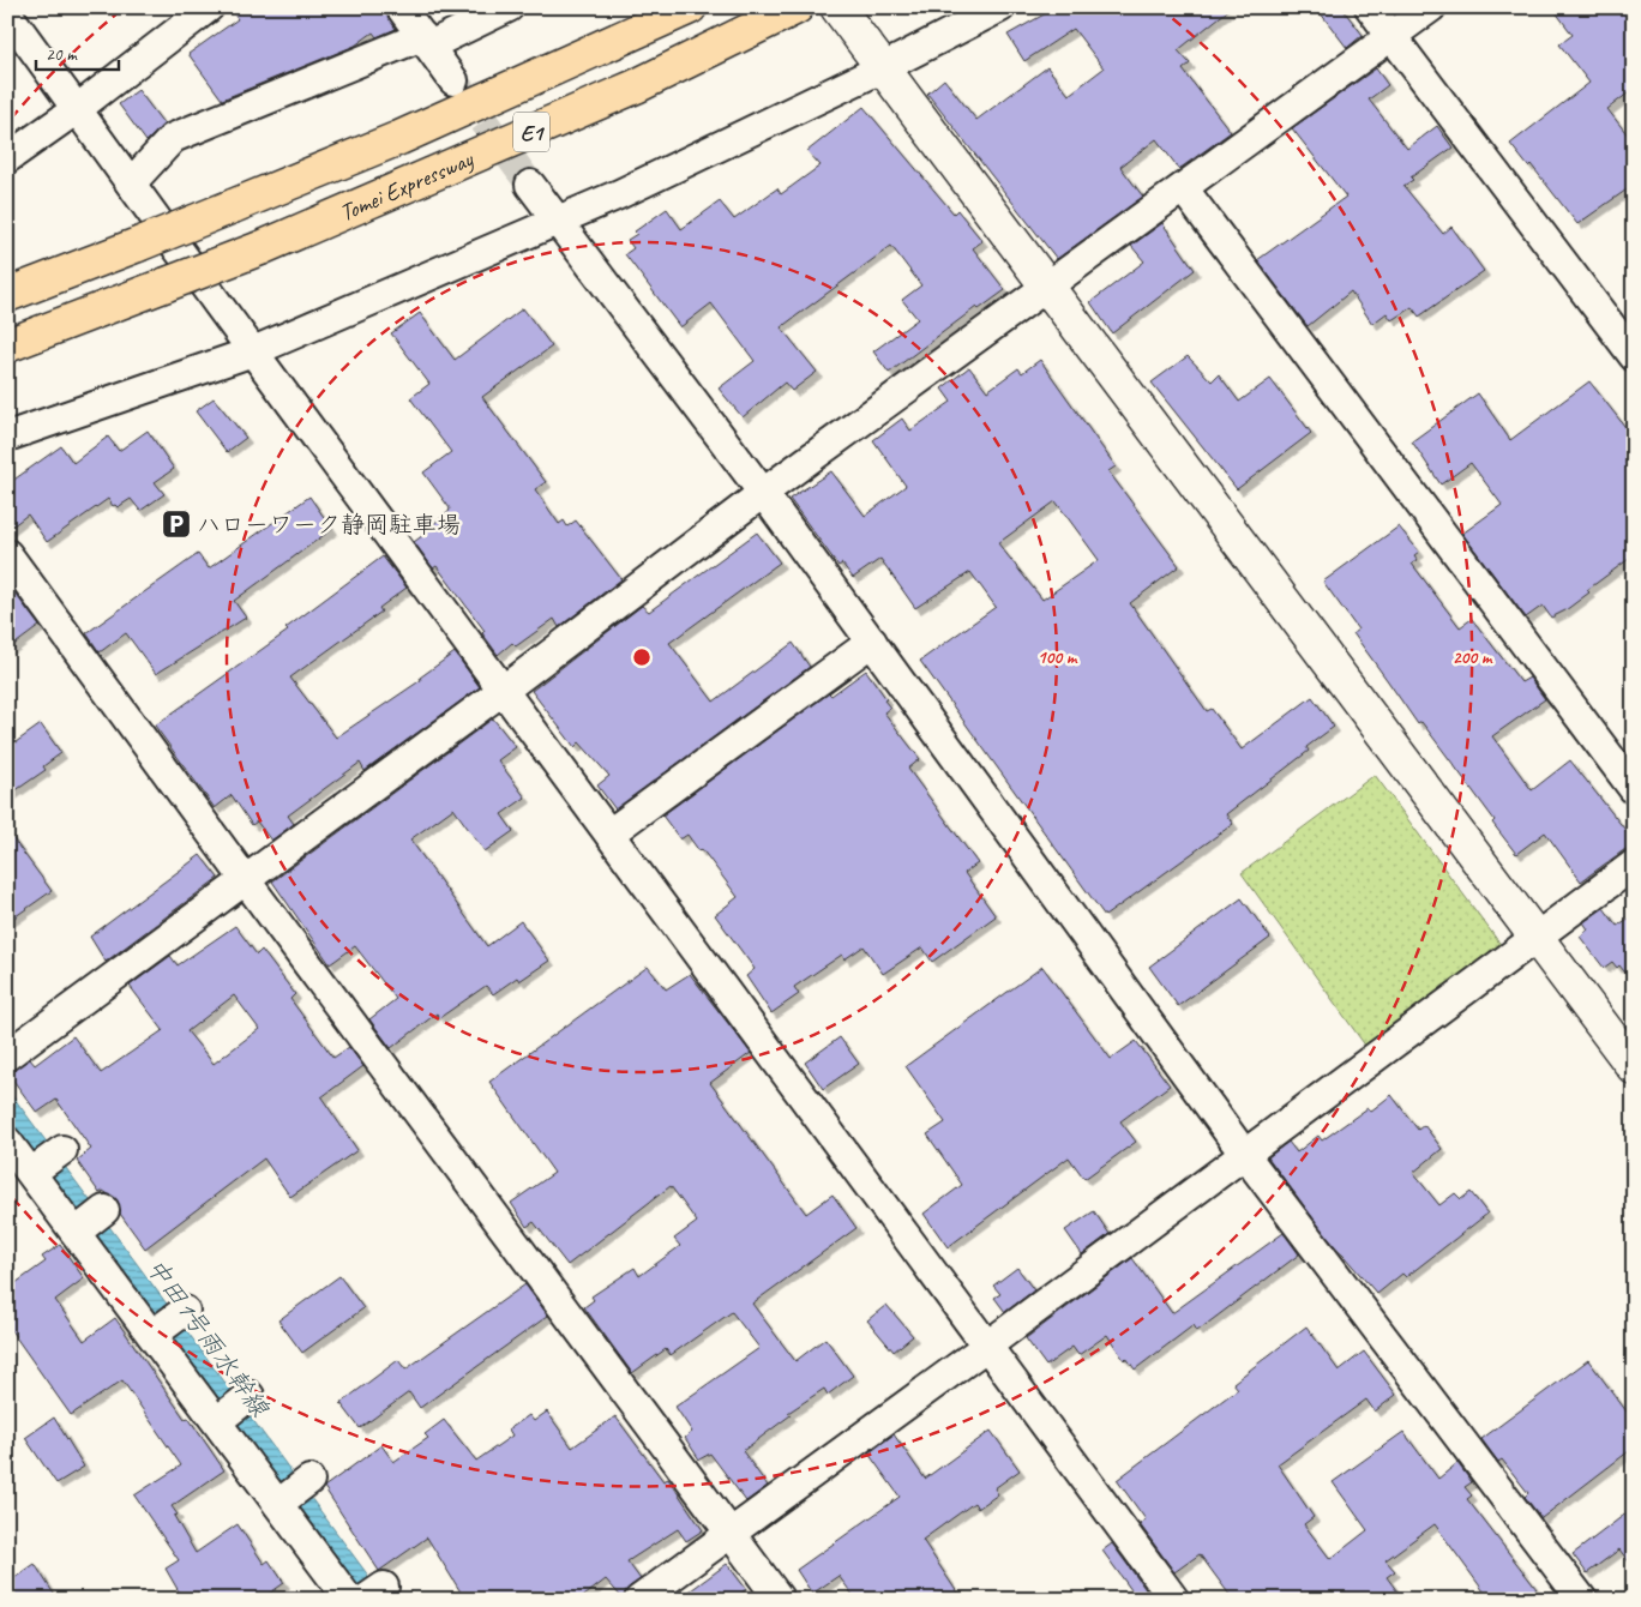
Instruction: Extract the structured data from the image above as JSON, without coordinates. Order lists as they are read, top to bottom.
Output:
{
  "streets": {
    "highway": ["E1", "Tomei Expressway"]
  },
  "water": ["中田1号雨水幹線"],
  "places": {
    "parking": ["ハローワーク静岡駐車場"]
  },
  "scale_bar": "20 m",
  "rings": ["100 m", "200 m"]
}
